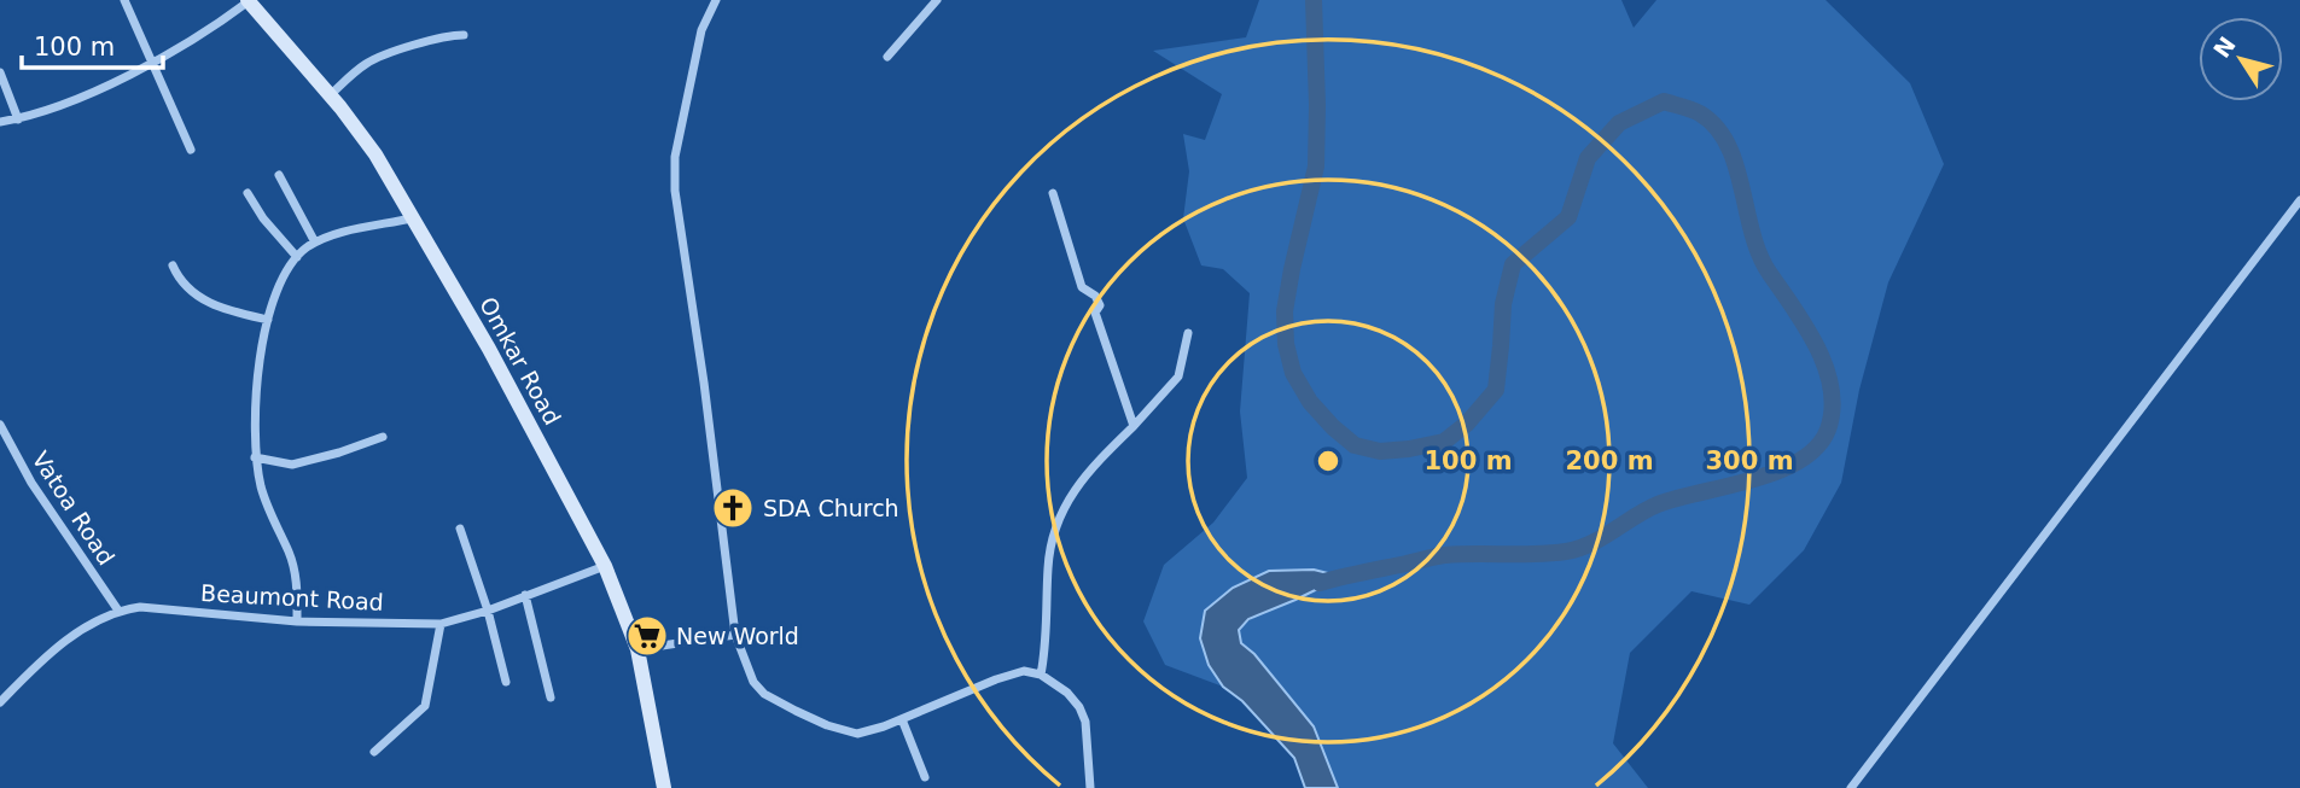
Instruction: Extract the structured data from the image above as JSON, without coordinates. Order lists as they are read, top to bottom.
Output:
{
  "streets": {
    "street": ["Omkar Road", "Vatoa Road", "Beaumont Road"]
  },
  "crossings": [
    ["Omkar Road", "Beaumont Road"],
    ["Vatoa Road", "Beaumont Road"]
  ],
  "places": {
    "church": ["SDA Church"],
    "supermarket": ["New World"]
  },
  "scale_bar": "100 m",
  "north": "top left",
  "rings": ["100 m", "200 m", "300 m"]
}
